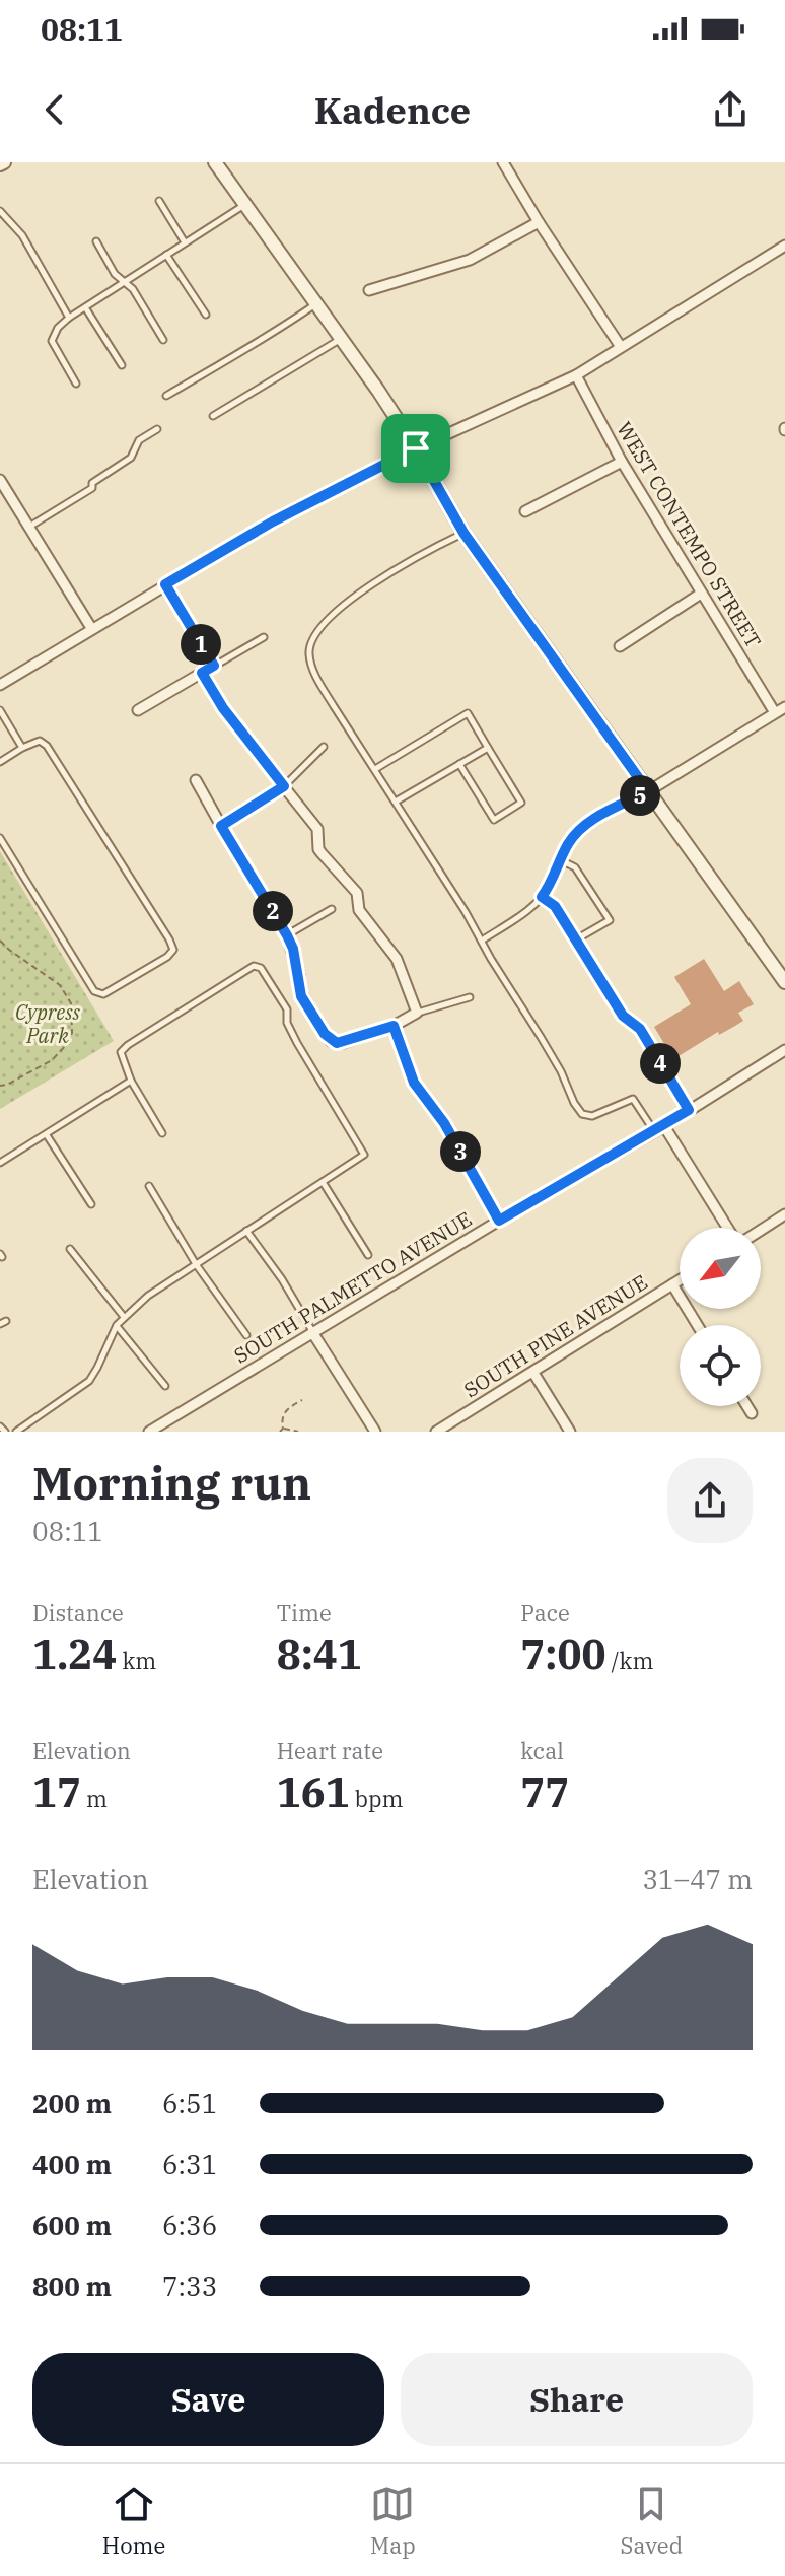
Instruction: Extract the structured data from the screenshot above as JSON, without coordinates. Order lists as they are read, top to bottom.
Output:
{
  "streets": {
    "street": ["WEST CONTEMPO STREET", "SOUTH PALMETTO AVENUE", "SOUTH PINE AVENUE"]
  },
  "parks": ["Cypress Park"],
  "north": "bottom left",
  "page": {
    "status": "08:11",
    "header": "Kadence",
    "pins": [
      "1",
      "5",
      "2",
      "4",
      "3"
    ],
    "heading": ["Morning run", "08:11"],
    "stats": [
      ["Distance", "1.24 km"],
      ["Time", "8:41"],
      ["Pace", "7:00 /km"],
      ["Elevation", "17 m"],
      ["Heart rate", "161 bpm"],
      ["kcal", "77"]
    ],
    "chart": ["Elevation", "31–47 m"],
    "list": [
      {
        "name": "200 m",
        "note": "6:51"
      },
      {
        "name": "400 m",
        "note": "6:31"
      },
      {
        "name": "600 m",
        "note": "6:36"
      },
      {
        "name": "800 m",
        "note": "7:33"
      }
    ],
    "buttons": ["Save", "Share"],
    "tabs": ["Home", "Map", "Saved"]
  }
}
